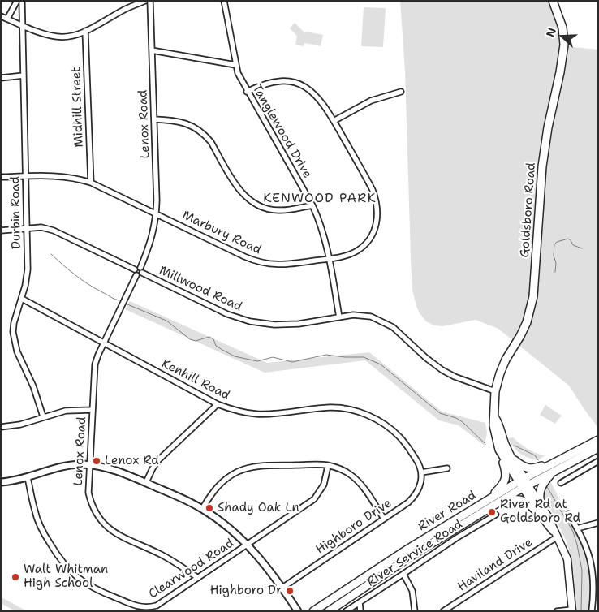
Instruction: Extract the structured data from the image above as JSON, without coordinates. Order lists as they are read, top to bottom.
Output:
{
  "streets": {
    "main road": ["Goldsboro Road", "River Road"],
    "street": [
      "Midhill Street",
      "Lenox Road",
      "Tanglewood Drive",
      "Durbin Road",
      "Marbury Road",
      "Millwood Road",
      "Kenhill Road",
      "Highboro Drive",
      "River Service Road",
      "Haviland Drive",
      "Clearwood Road"
    ]
  },
  "crossings": [
    ["Midhill Street", "Marbury Road"],
    ["Lenox Road", "Marbury Road"],
    ["Lenox Road", "Millwood Road"],
    ["Lenox Road", "Kenhill Road"],
    ["Lenox Road", "Clearwood Road"],
    ["Tanglewood Drive", "Marbury Road"],
    ["Tanglewood Drive", "Millwood Road"],
    ["Goldsboro Road", "Millwood Road"],
    ["Goldsboro Road", "River Road"],
    ["Goldsboro Road", "Haviland Drive"],
    ["Durbin Road", "Marbury Road"],
    ["Durbin Road", "Millwood Road"],
    ["Durbin Road", "Kenhill Road"],
    ["Kenhill Road", "Highboro Drive"]
  ],
  "districts": ["KENWOOD PARK"],
  "places": [
    "Lenox Rd",
    "Shady Oak Ln",
    "River Rd at Goldsboro Rd",
    "Walt Whitman High School",
    "Highboro Dr"
  ],
  "north": "left"
}
